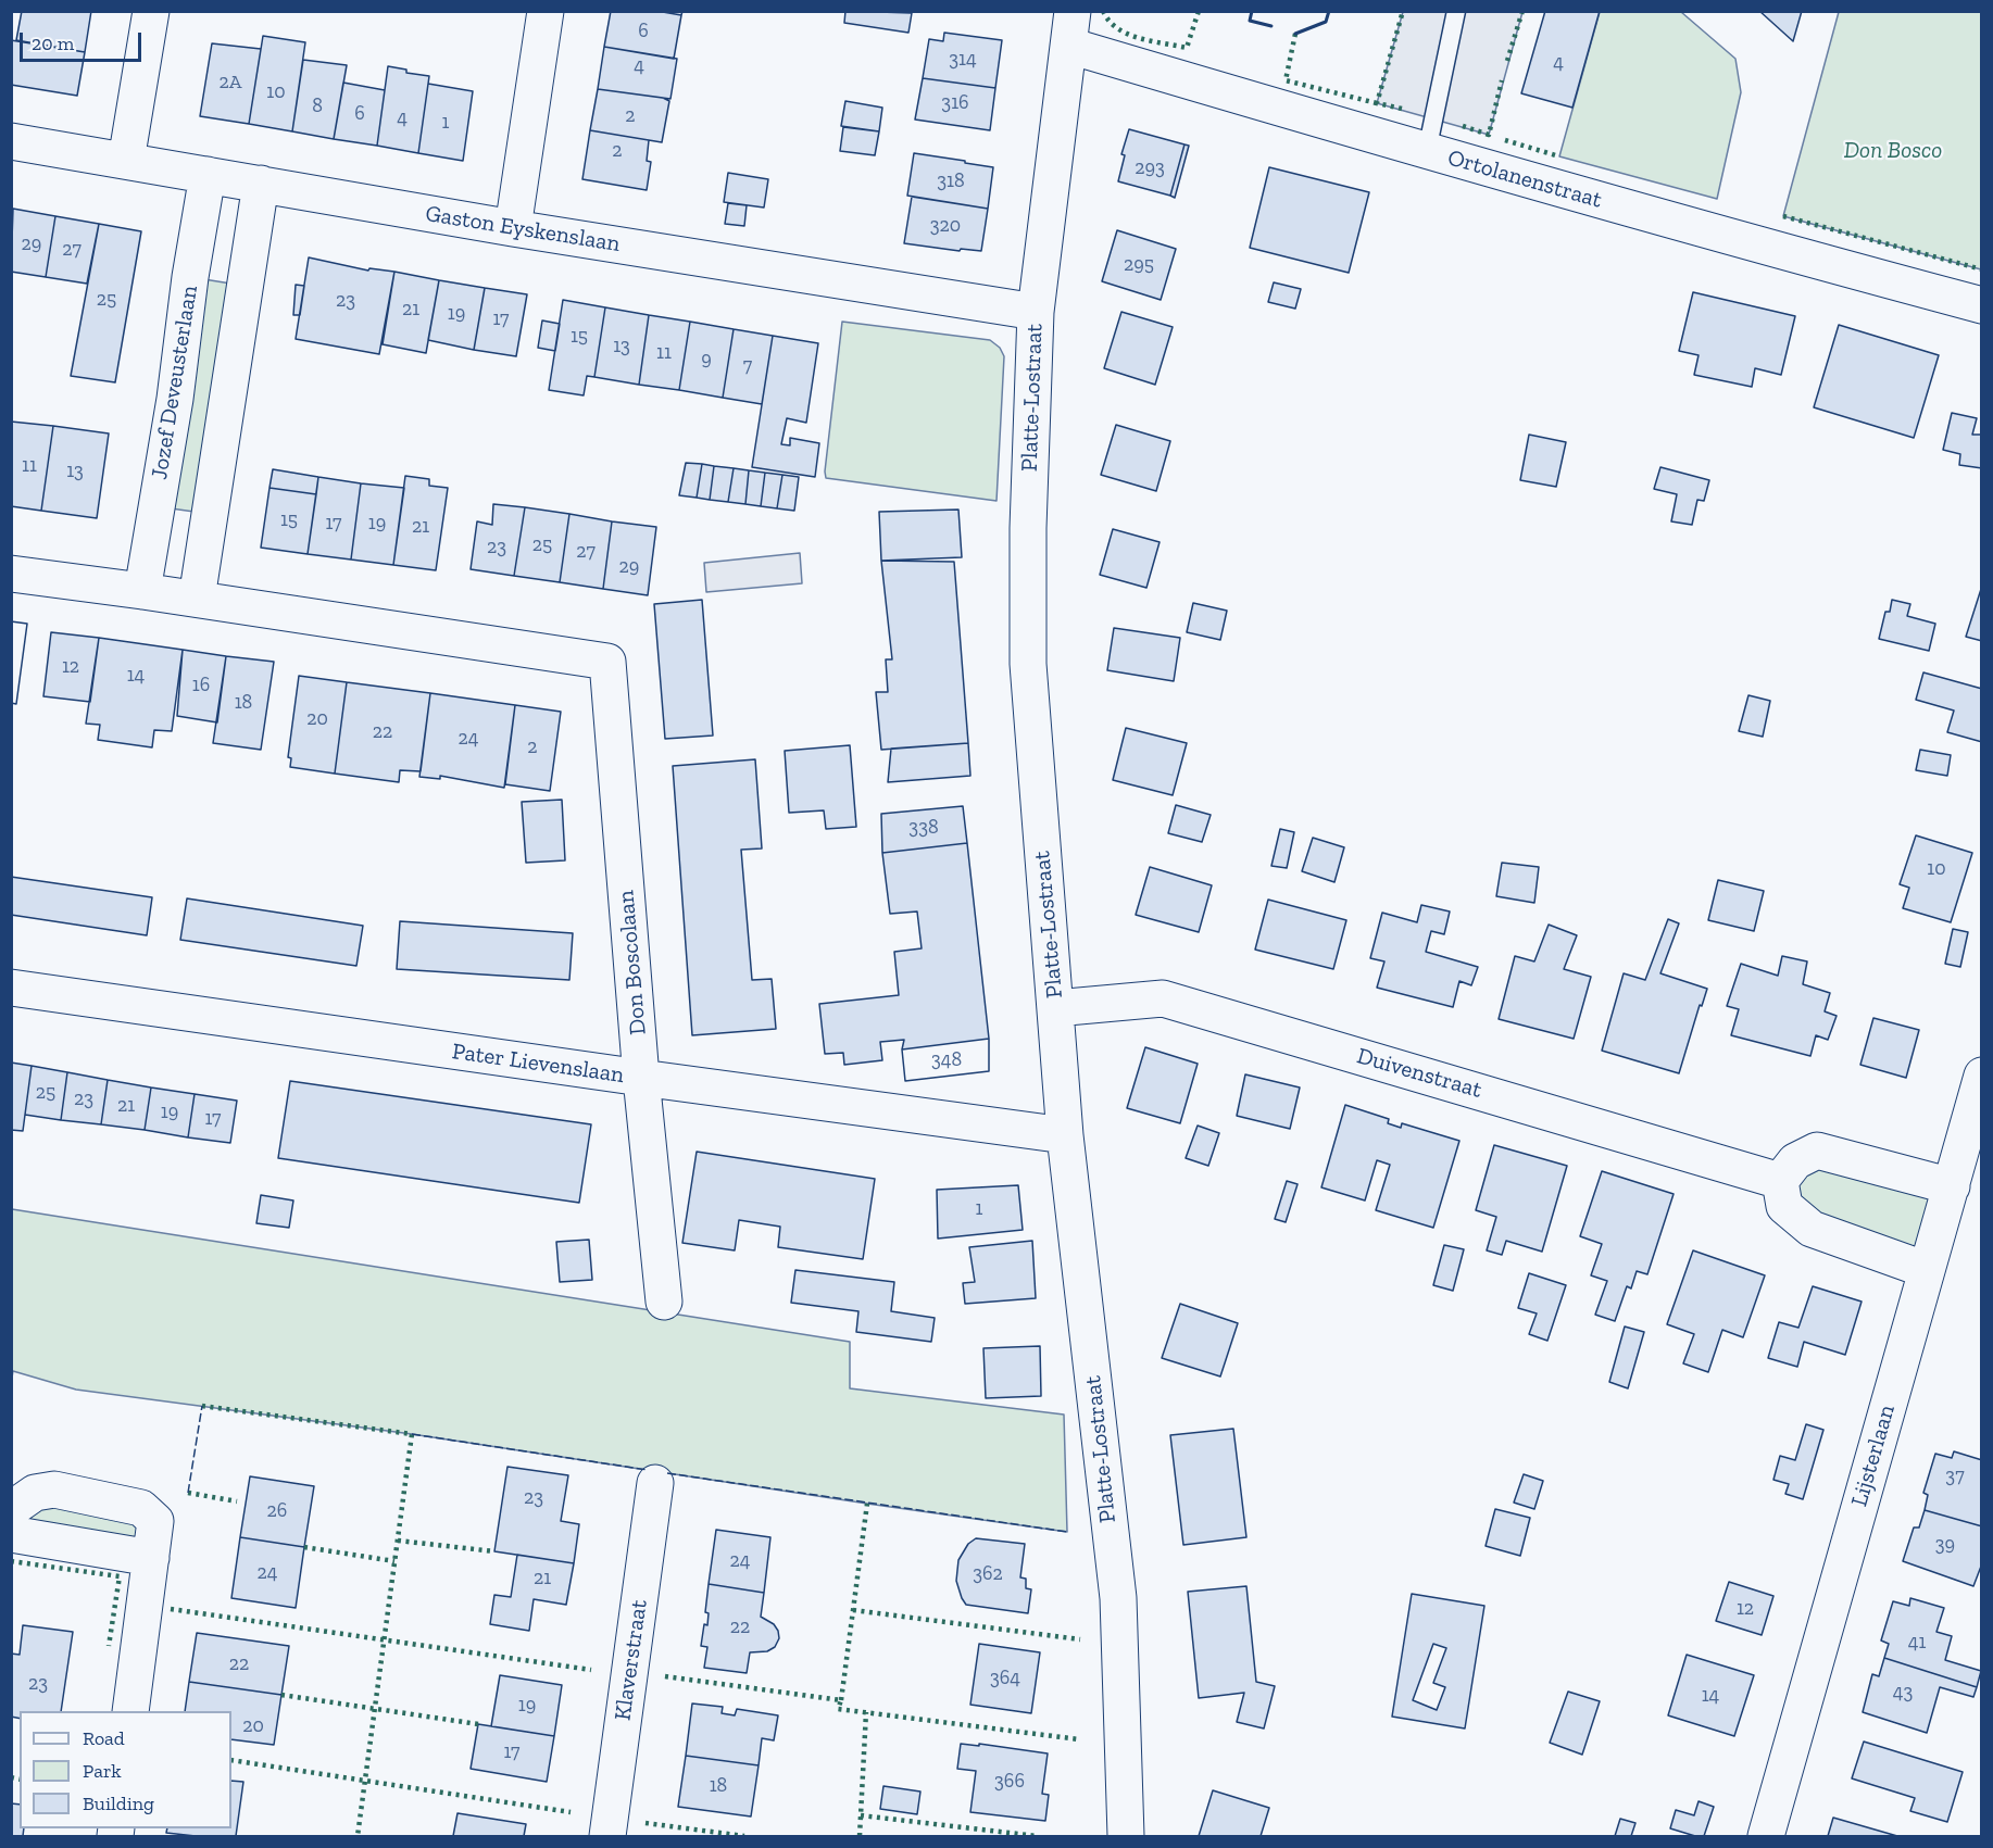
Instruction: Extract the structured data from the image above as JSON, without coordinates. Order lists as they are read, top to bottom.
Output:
{
  "streets": {
    "street": [
      "Ortolanenstraat",
      "Gaston Eyskenslaan",
      "Jozef Deveusterlaan",
      "Platte-Lostraat",
      "Don Boscolaan",
      "Pater Lievenslaan",
      "Duivenstraat",
      "Lijsterlaan",
      "Klaverstraat"
    ]
  },
  "crossings": [
    ["Ortolanenstraat", "Platte-Lostraat"],
    ["Gaston Eyskenslaan", "Jozef Deveusterlaan"],
    ["Gaston Eyskenslaan", "Platte-Lostraat"],
    ["Platte-Lostraat", "Pater Lievenslaan"],
    ["Platte-Lostraat", "Duivenstraat"],
    ["Don Boscolaan", "Pater Lievenslaan"]
  ],
  "parks": ["Don Bosco"],
  "house_numbers": [
    "6",
    "314",
    "4",
    "4",
    "2A",
    "10",
    "316",
    "8",
    "6",
    "2",
    "4",
    "1",
    "2",
    "293",
    "318",
    "320",
    "29",
    "27",
    "295",
    "25",
    "23",
    "21",
    "19",
    "17",
    "15",
    "13",
    "11",
    "9",
    "7",
    "11",
    "13",
    "15",
    "17",
    "19",
    "21",
    "25",
    "23",
    "27",
    "29",
    "12",
    "14",
    "16",
    "18",
    "20",
    "22",
    "24",
    "2",
    "338",
    "10",
    "348",
    "25",
    "23",
    "21",
    "19",
    "17",
    "1",
    "37",
    "23",
    "26",
    "39",
    "24",
    "24",
    "362",
    "21",
    "12",
    "22",
    "41",
    "22",
    "364",
    "23",
    "43",
    "14",
    "19",
    "20",
    "17",
    "366",
    "18"
  ],
  "legend": ["Road", "Park", "Building"],
  "scale_bar": "20 m"
}
